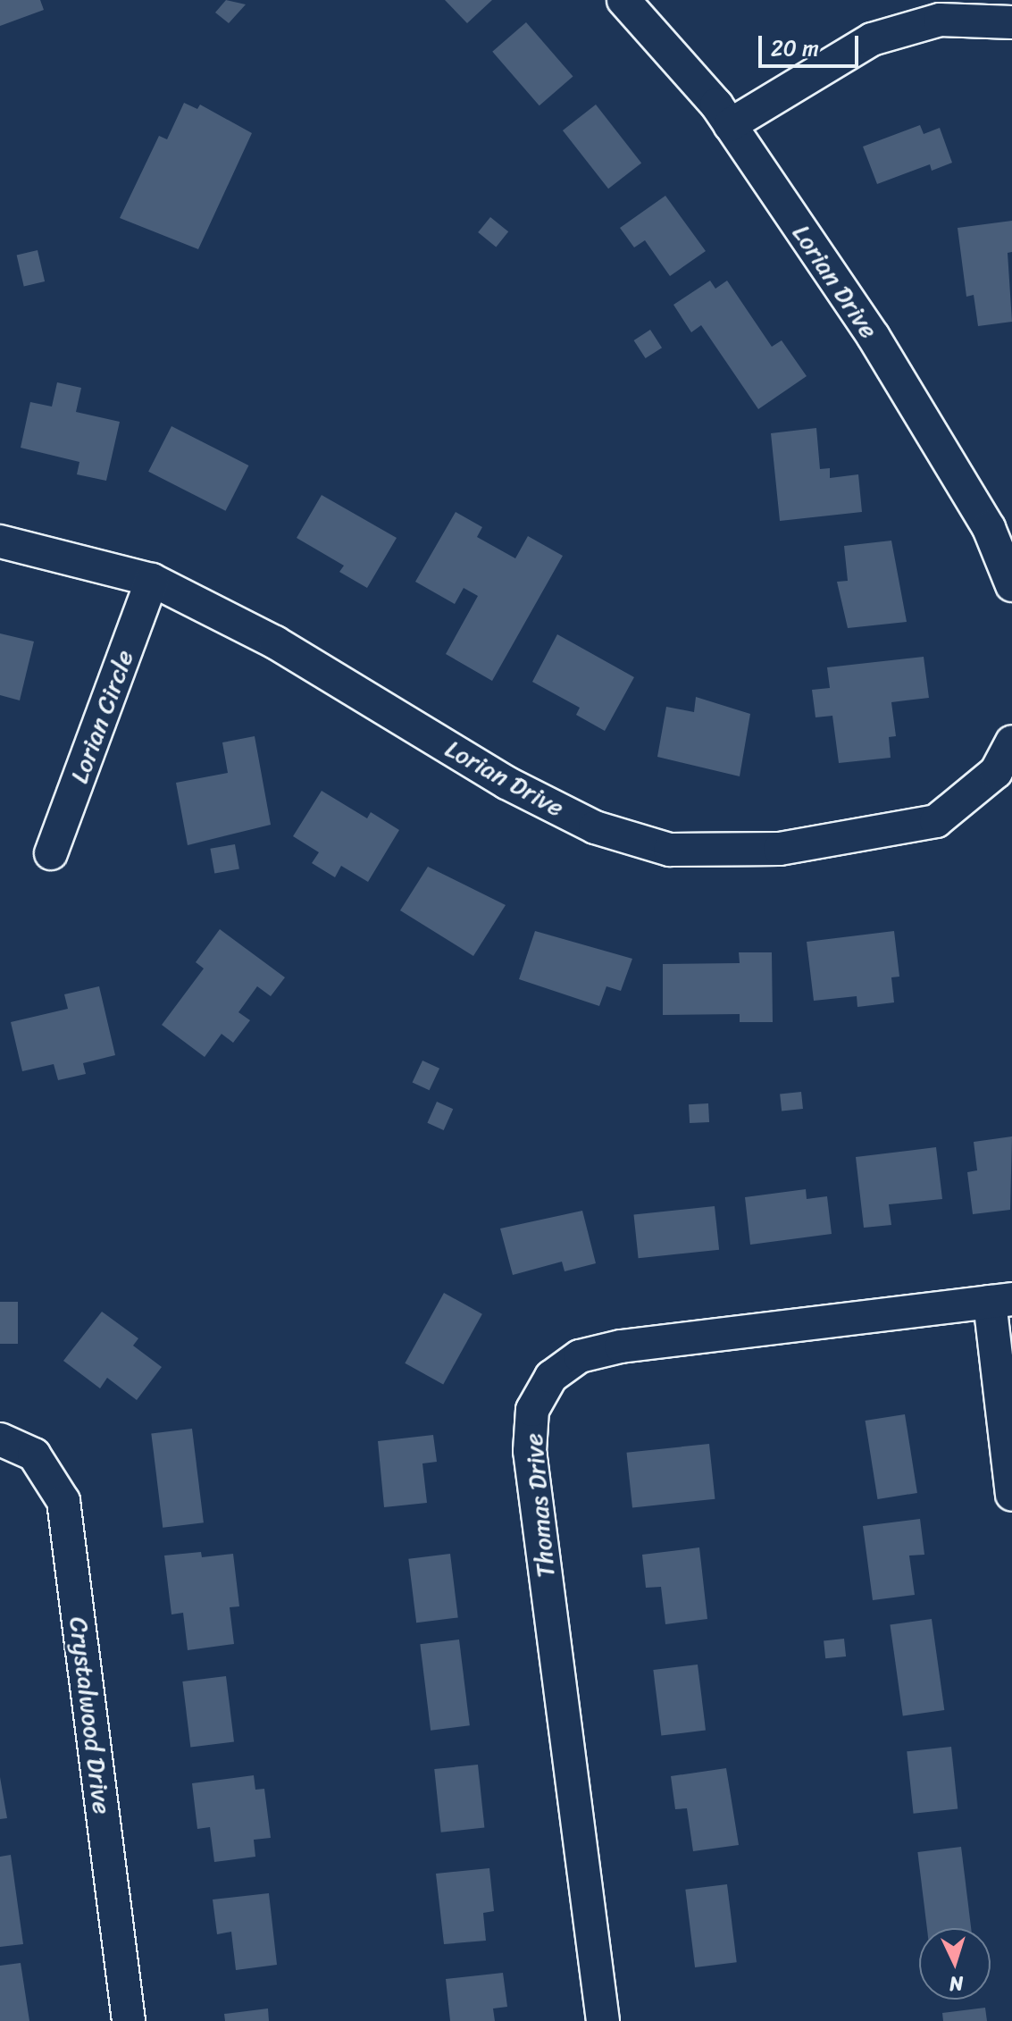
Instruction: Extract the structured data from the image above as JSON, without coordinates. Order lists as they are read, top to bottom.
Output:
{
  "streets": {
    "street": [
      "Lorian Drive",
      "Lorian Circle",
      "Thomas Drive",
      "Crystalwood Drive"
    ]
  },
  "crossings": [
    ["Lorian Drive", "Lorian Circle"]
  ],
  "scale_bar": "20 m",
  "north": "bottom"
}
